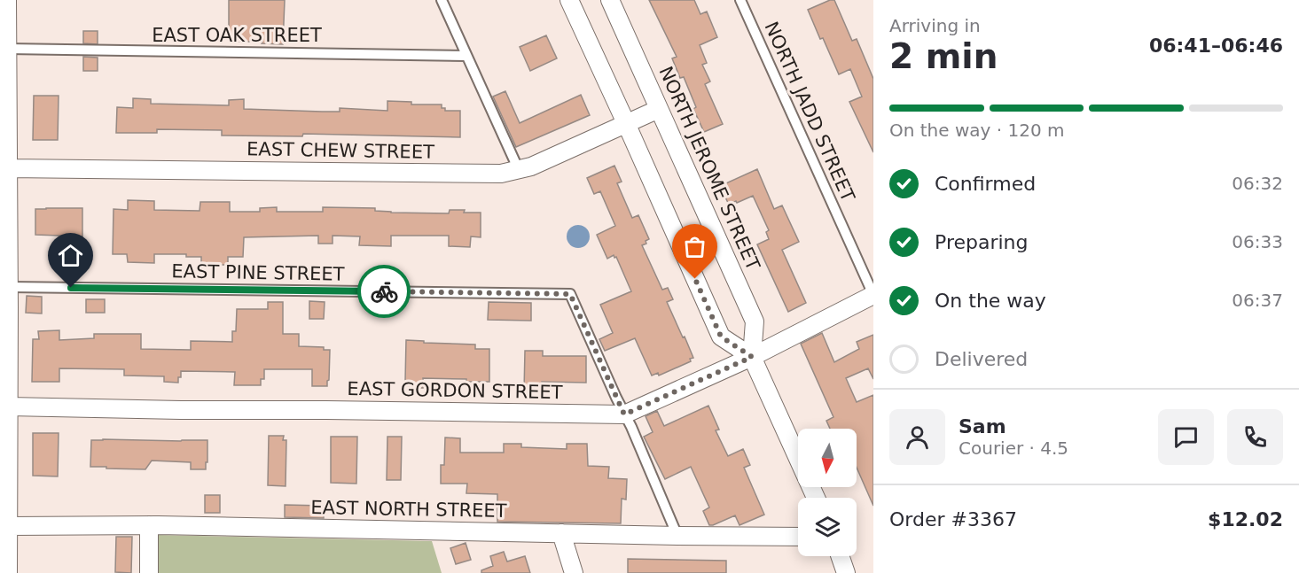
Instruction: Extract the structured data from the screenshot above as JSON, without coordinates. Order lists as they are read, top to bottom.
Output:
{
  "streets": {
    "street": [
      "EAST CHEW STREET",
      "NORTH JEROME STREET",
      "EAST GORDON STREET",
      "EAST NORTH STREET"
    ],
    "lane": ["EAST OAK STREET", "NORTH JADD STREET", "EAST PINE STREET"]
  },
  "crossings": [
    ["NORTH JADD STREET", "EAST GORDON STREET"],
    ["EAST CHEW STREET", "NORTH JEROME STREET"],
    ["NORTH JEROME STREET", "EAST GORDON STREET"],
    ["EAST PINE STREET", "EAST GORDON STREET"]
  ],
  "north": "bottom",
  "page": {
    "heading": ["2 min", "Arriving in", "06:41–06:46"],
    "panel": [
      "Sam",
      "Courier · 4.5",
      "Order #3367",
      "$12.02"
    ],
    "bar": "On the way · 120 m",
    "list": [
      ["Confirmed", "06:32"],
      ["Preparing", "06:33"],
      ["On the way", "06:37"],
      "Delivered"
    ]
  }
}
